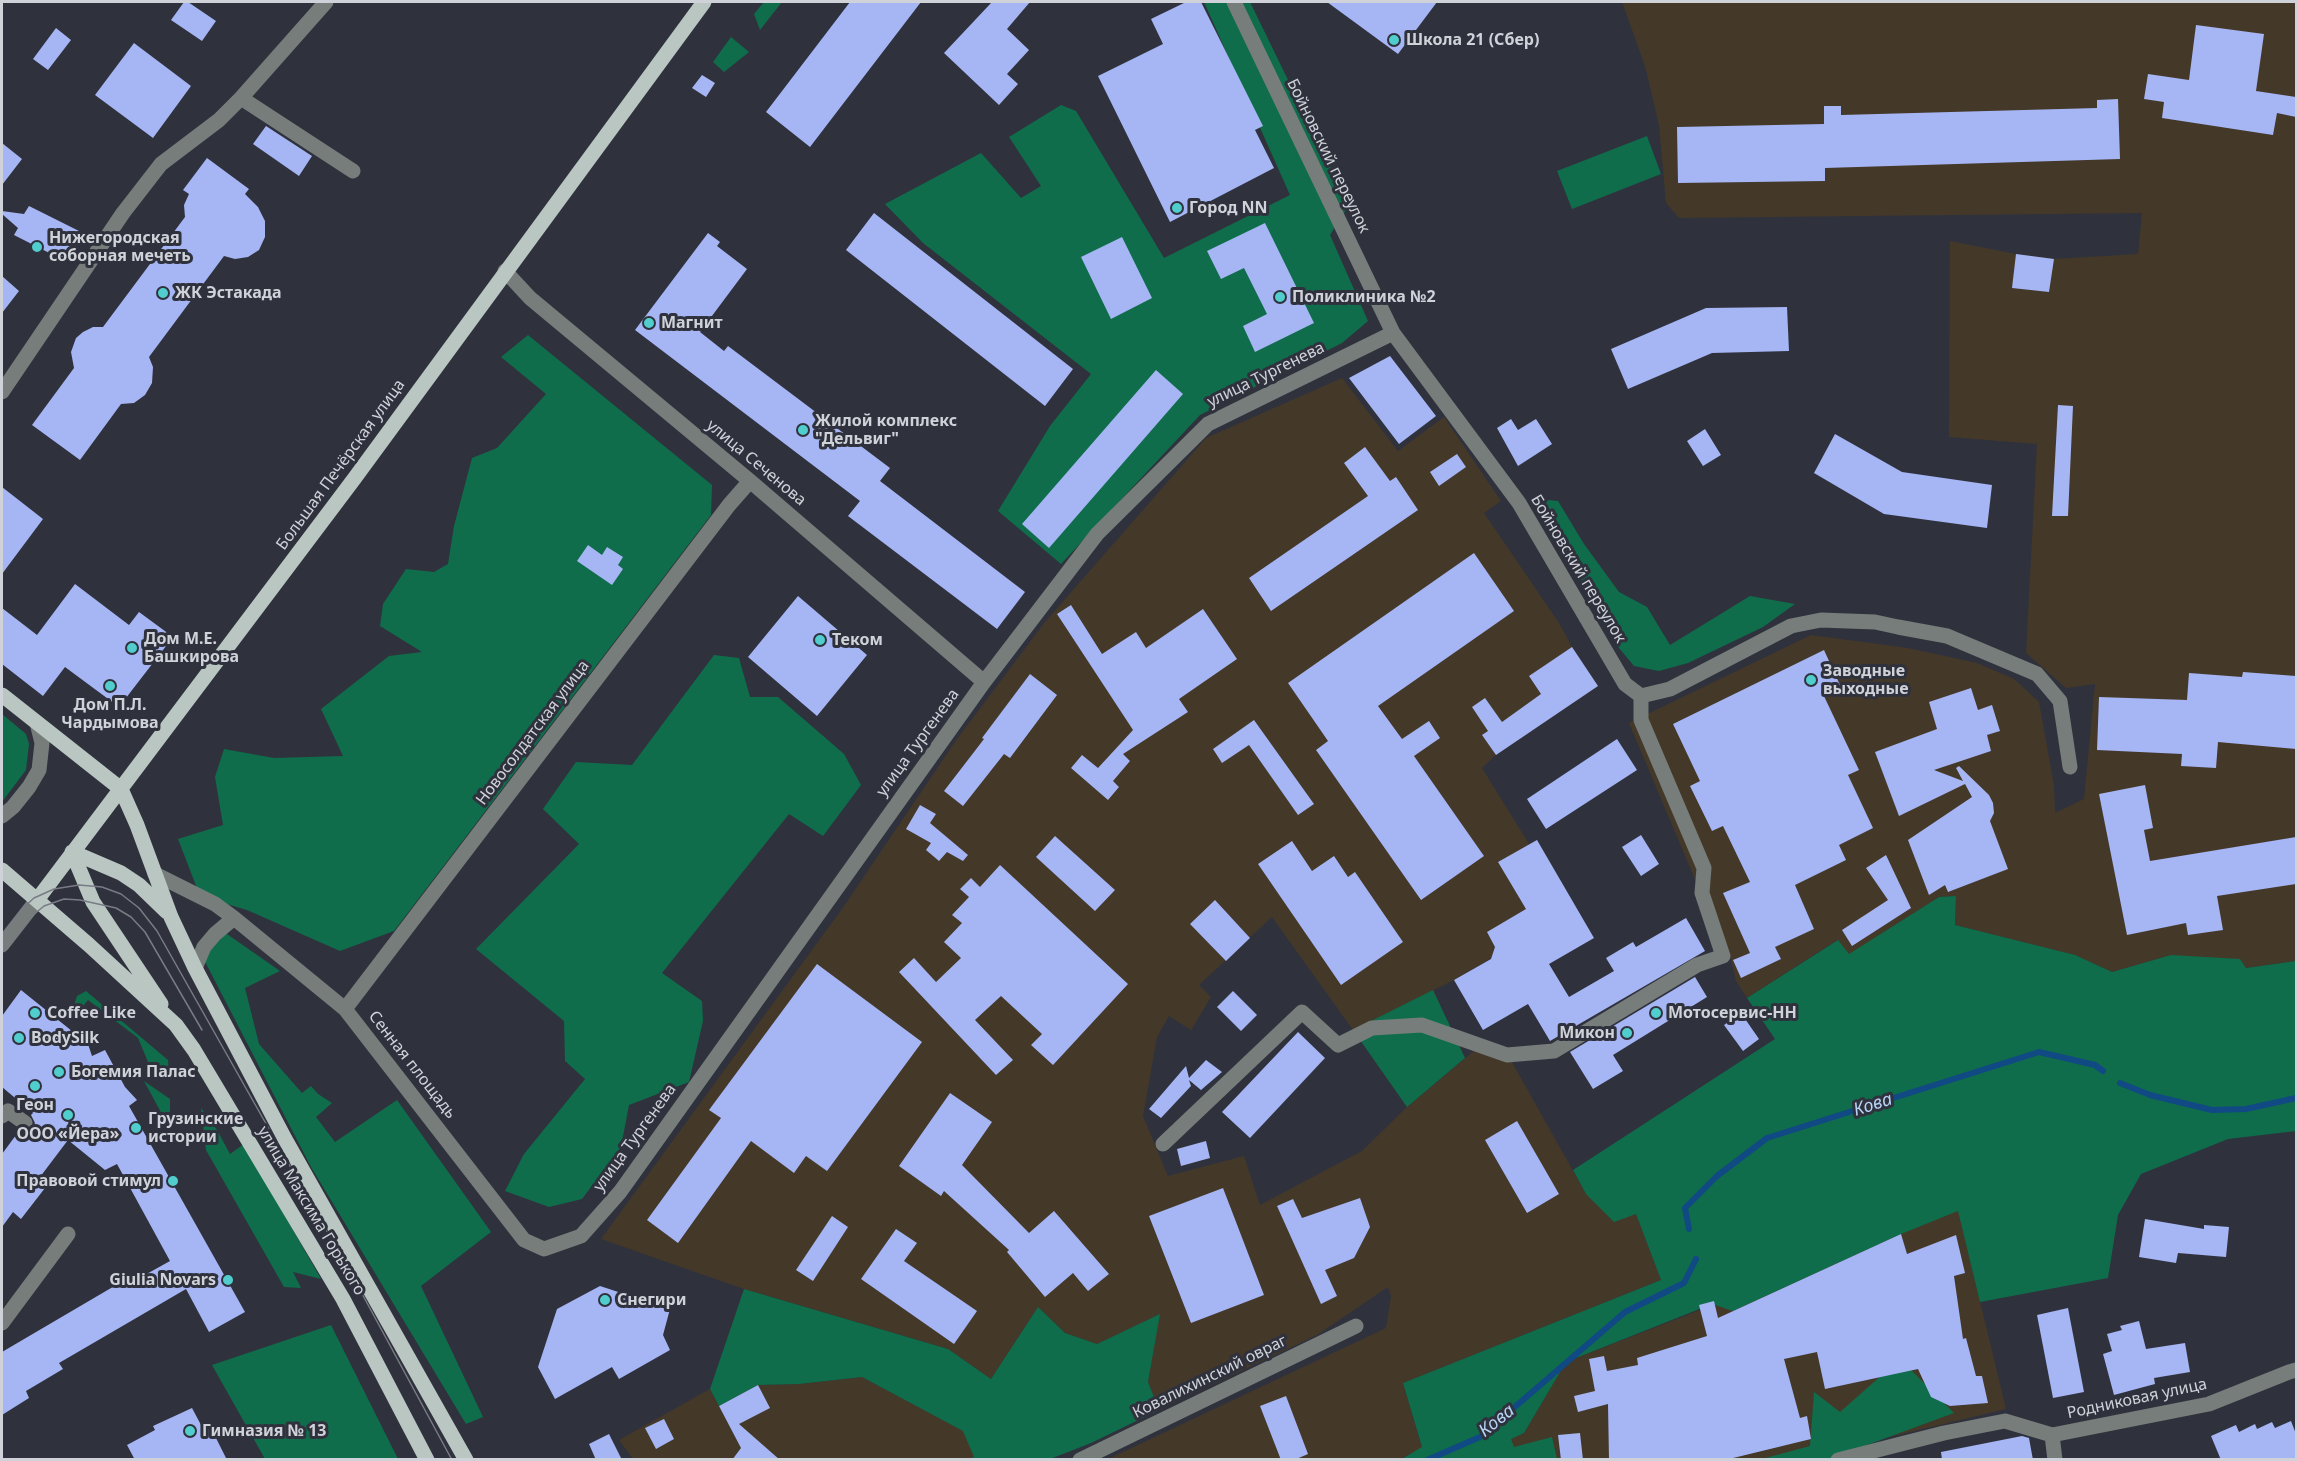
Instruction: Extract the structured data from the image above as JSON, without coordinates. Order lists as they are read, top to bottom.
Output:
{
  "streets": {
    "main road": ["Большая Печёрская улица", "улица Максима Горького"],
    "street": [
      "Бойновский переулок",
      "улица Тургенева",
      "улица Сеченова",
      "Новосолдатская улица",
      "Сенная площадь",
      "Ковалихинский овраг",
      "Родниковая улица"
    ]
  },
  "crossings": [
    ["Бойновский переулок", "улица Тургенева"],
    ["улица Тургенева", "улица Сеченова"],
    ["улица Тургенева", "Сенная площадь"],
    ["улица Сеченова", "Большая Печёрская улица"],
    ["улица Сеченова", "Новосолдатская улица"],
    ["Большая Печёрская улица", "улица Максима Горького"],
    ["Новосолдатская улица", "Сенная площадь"],
    ["Сенная площадь", "улица Максима Горького"]
  ],
  "water": ["Кова"],
  "places": [
    "Школа 21 (Сбер)",
    "Город NN",
    "Нижегородская соборная мечеть",
    "ЖК Эстакада",
    "Поликлиника №2",
    "Магнит",
    "Жилой комплекс \"Дельвиг\"",
    "Теком",
    "Дом М.Е. Башкирова",
    "Заводные выходные",
    "Дом П.Л. Чардымова",
    "Coffee Like",
    "Мотосервис-НН",
    "Микон",
    "BodySilk",
    "Богемия Палас",
    "Геон",
    "ООО «Йера»",
    "Грузинские истории",
    "Правовой стимул",
    "Giulia Novars",
    "Снегири",
    "Гимназия № 13"
  ]
}
